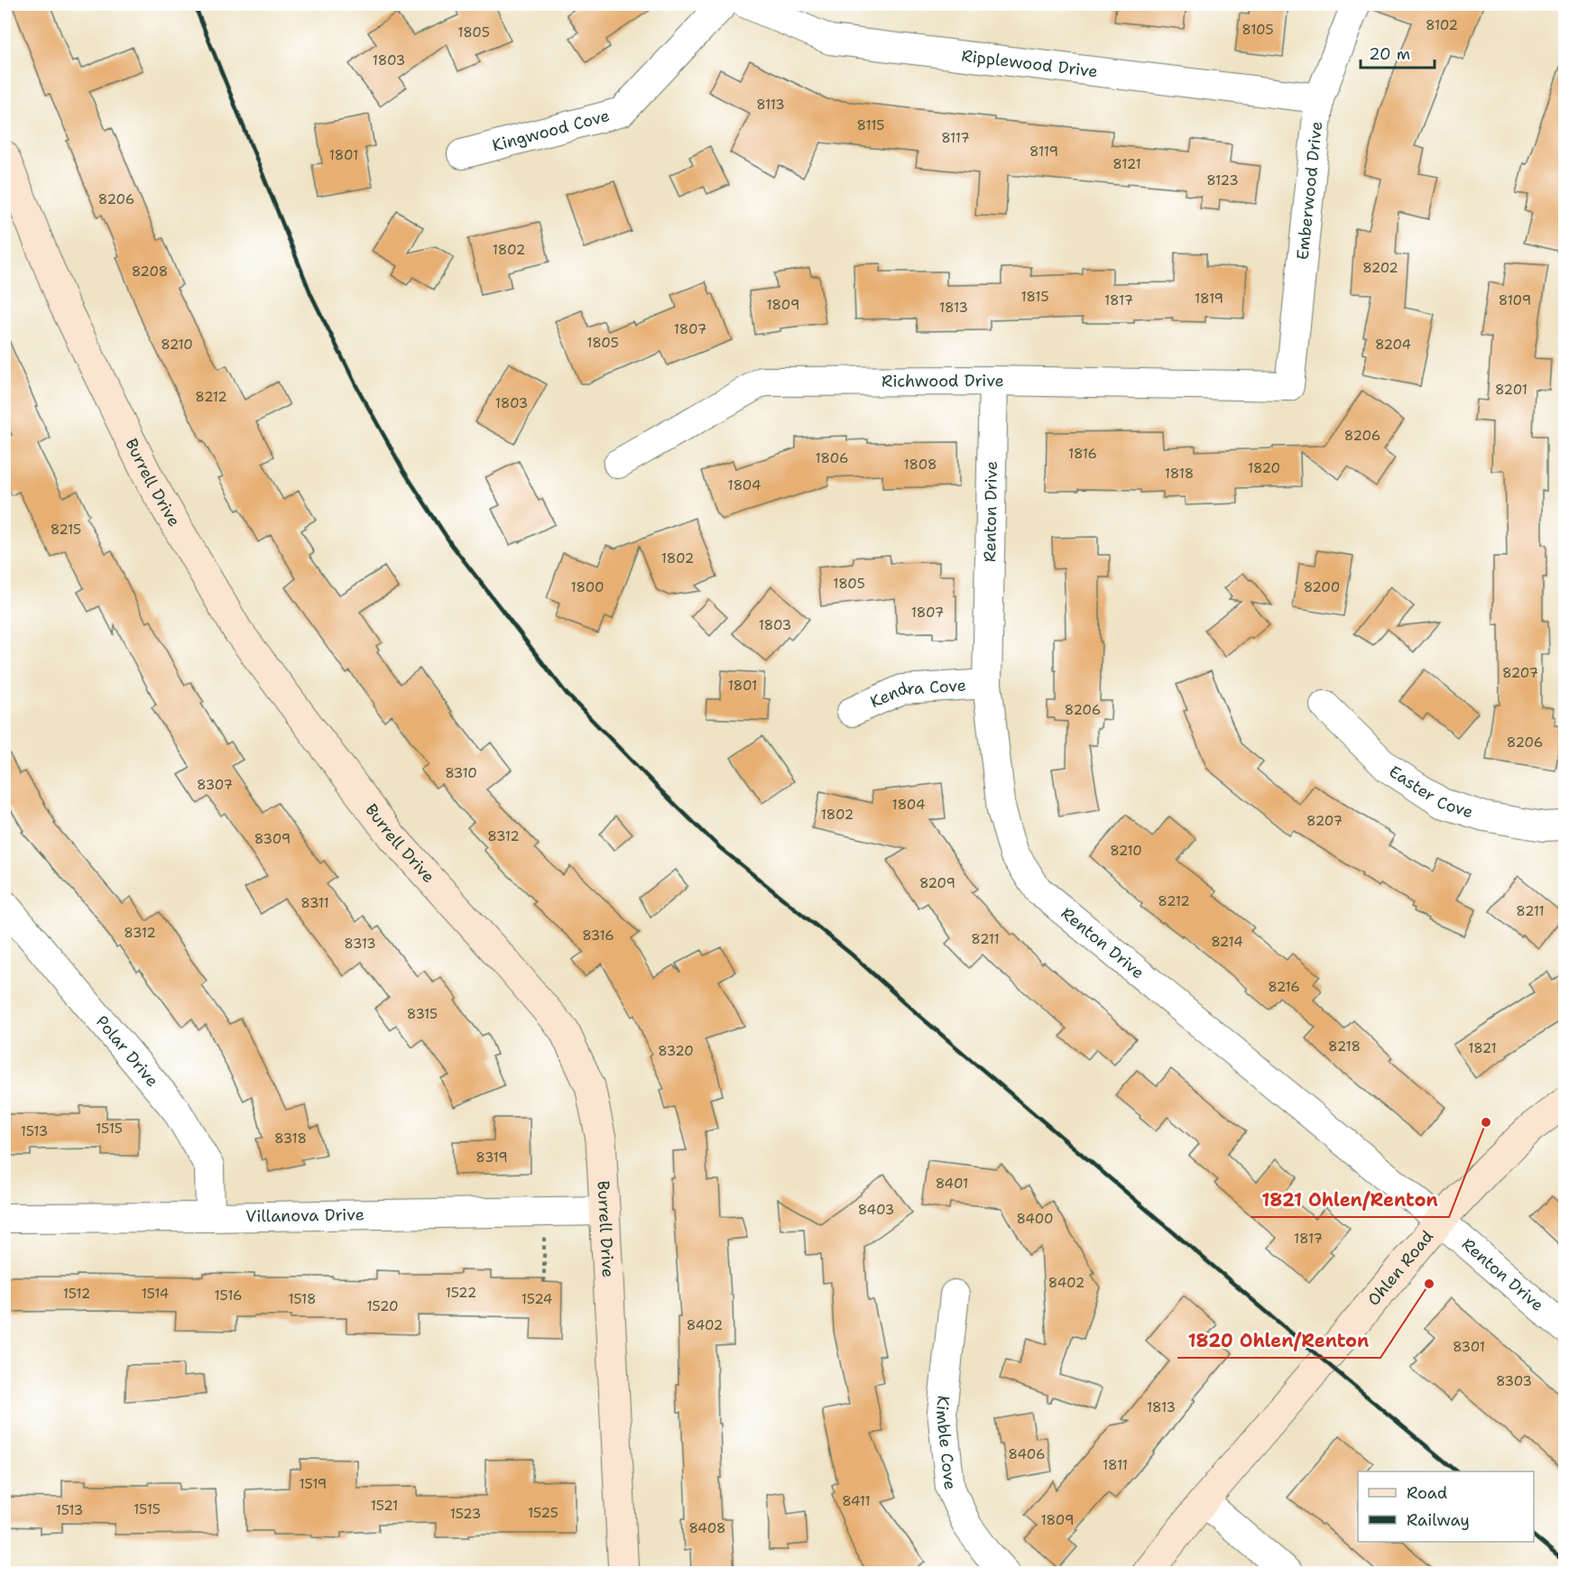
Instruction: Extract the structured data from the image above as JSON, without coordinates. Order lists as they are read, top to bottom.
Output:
{
  "streets": {
    "street": [
      "Ripplewood Drive",
      "Kingwood Cove",
      "Emberwood Drive",
      "Richwood Drive",
      "Burrell Drive",
      "Renton Drive",
      "Kendra Cove",
      "Easter Cove",
      "Polar Drive",
      "Villanova Drive",
      "Ohlen Road",
      "Kimble Cove"
    ]
  },
  "crossings": [
    ["Ripplewood Drive", "Emberwood Drive"],
    ["Emberwood Drive", "Richwood Drive"],
    ["Richwood Drive", "Renton Drive"],
    ["Burrell Drive", "Villanova Drive"],
    ["Renton Drive", "Kendra Cove"],
    ["Renton Drive", "Ohlen Road"],
    ["Polar Drive", "Villanova Drive"]
  ],
  "places": ["1821 Ohlen/Renton", "1820 Ohlen/Renton"],
  "house_numbers": [
    "8102",
    "8105",
    "1805",
    "1803",
    "8113",
    "8115",
    "8117",
    "8119",
    "1801",
    "8121",
    "8123",
    "8206",
    "1802",
    "8202",
    "8208",
    "1815",
    "1819",
    "1817",
    "8109",
    "1809",
    "1813",
    "1807",
    "1805",
    "8210",
    "8204",
    "8201",
    "8212",
    "1803",
    "8206",
    "1816",
    "1806",
    "1808",
    "1820",
    "1818",
    "1804",
    "8215",
    "1802",
    "1805",
    "1800",
    "8200",
    "1807",
    "1803",
    "8207",
    "1801",
    "8206",
    "8206",
    "8310",
    "8307",
    "1804",
    "1802",
    "8207",
    "8312",
    "8309",
    "8210",
    "8209",
    "8212",
    "8311",
    "8211",
    "8312",
    "8316",
    "8211",
    "8214",
    "8313",
    "8216",
    "8315",
    "8218",
    "1821",
    "8320",
    "1515",
    "1513",
    "8318",
    "8319",
    "8401",
    "8403",
    "8400",
    "1817",
    "8402",
    "1522",
    "1512",
    "1514",
    "1516",
    "1518",
    "1524",
    "1520",
    "8402",
    "8301",
    "8303",
    "1813",
    "8406",
    "1811",
    "1519",
    "8411",
    "1521",
    "1515",
    "1513",
    "1525",
    "1523",
    "1809",
    "8408"
  ],
  "legend": ["Road", "Railway"],
  "scale_bar": "20 m"
}
